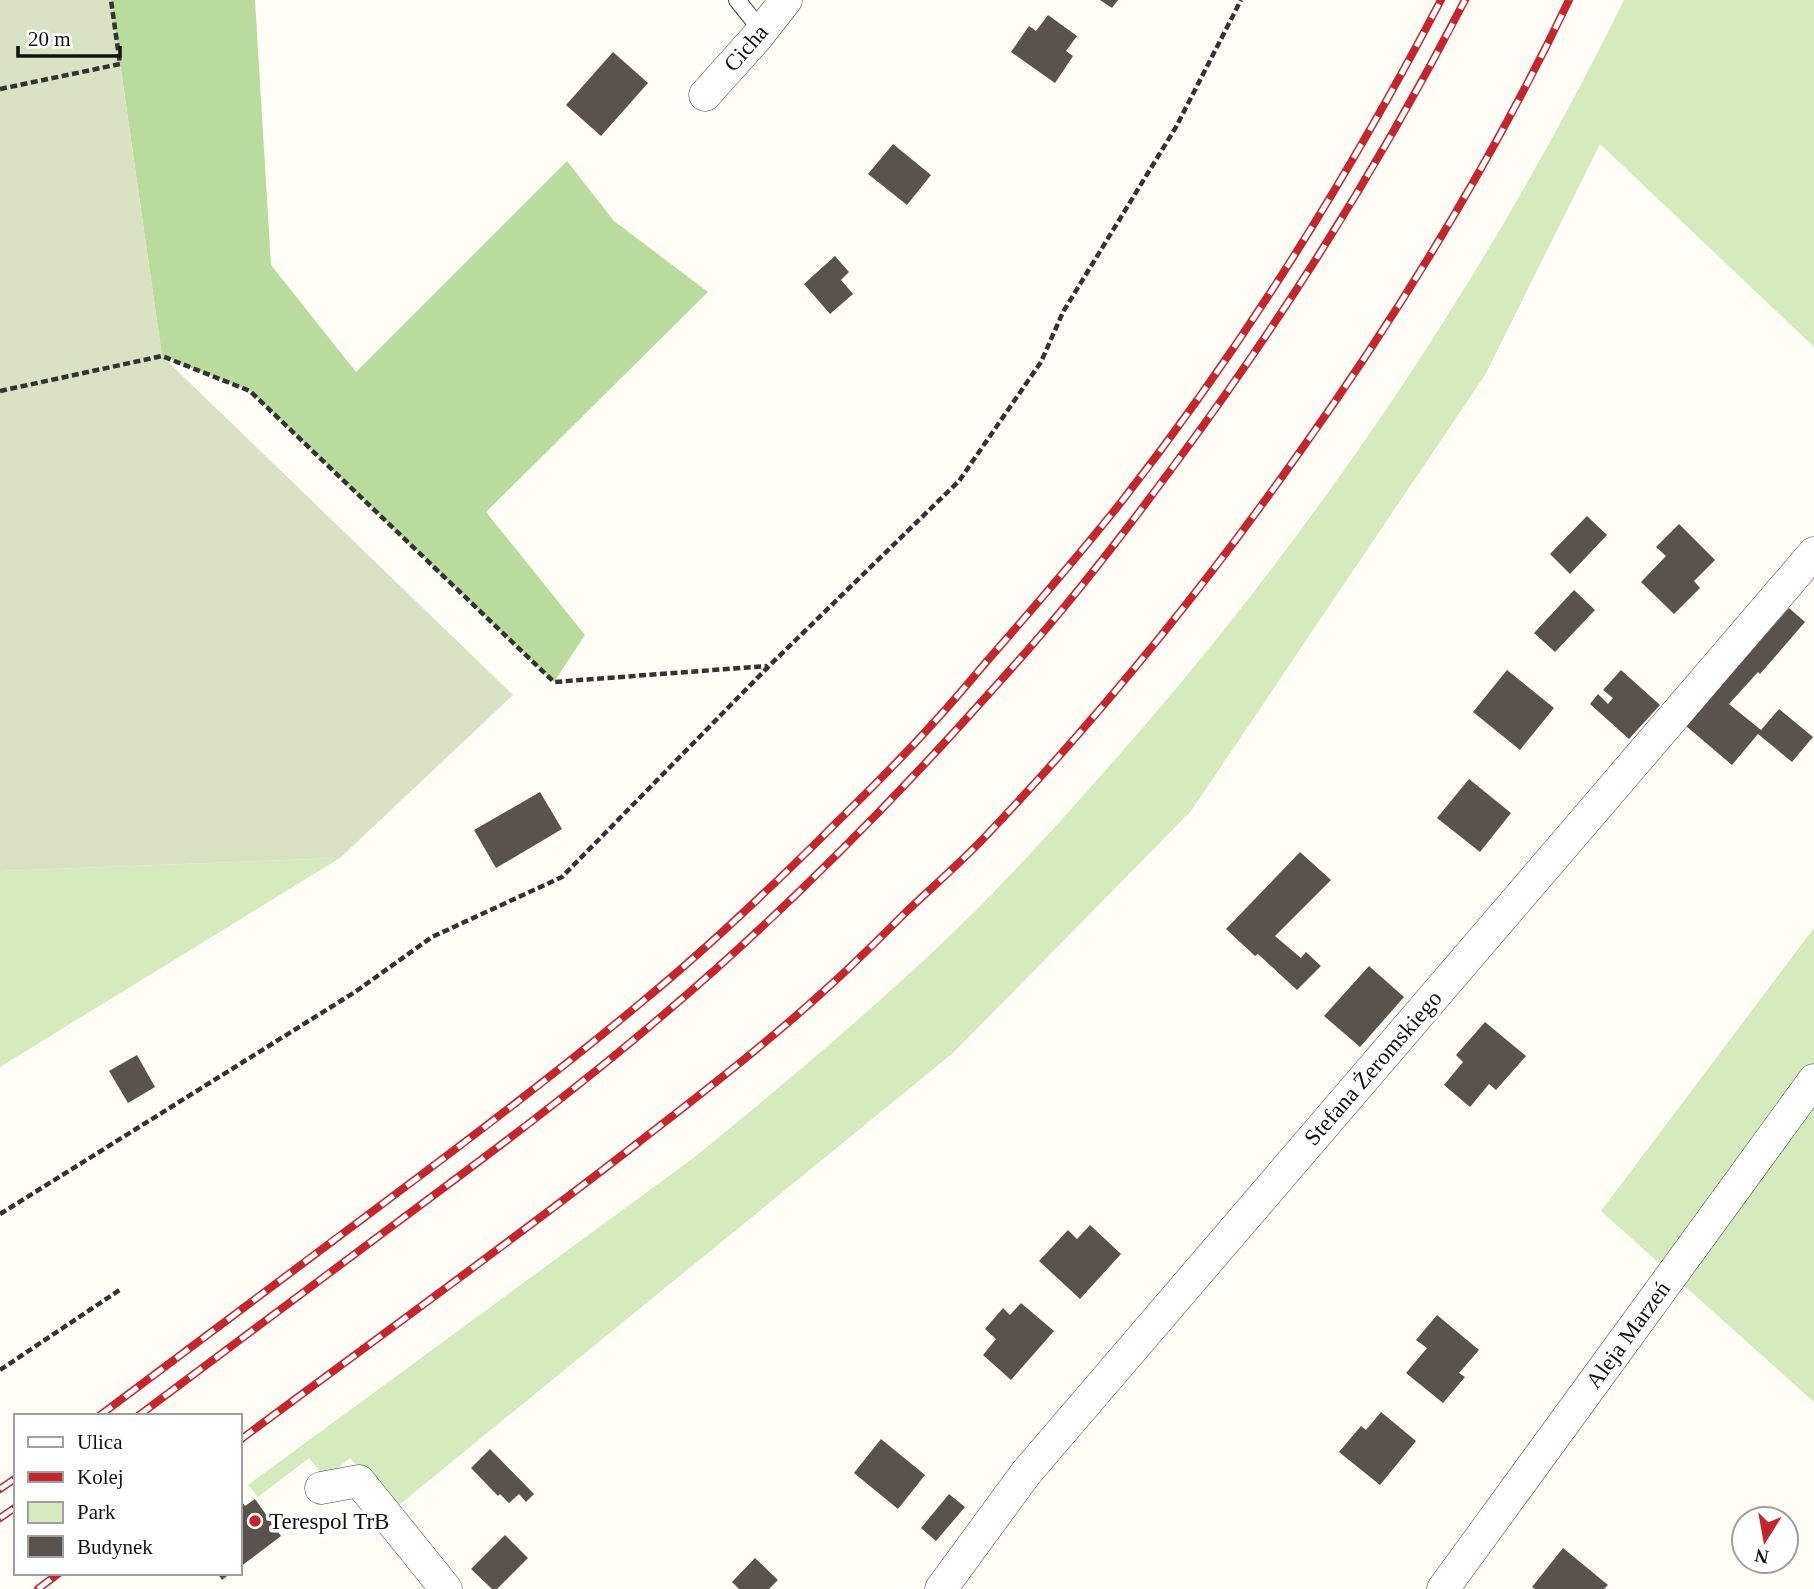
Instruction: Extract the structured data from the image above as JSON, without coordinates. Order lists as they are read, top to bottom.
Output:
{
  "streets": {
    "street": ["Cicha", "Stefana Żeromskiego", "Aleja Marzeń"]
  },
  "places": ["Terespol TrB"],
  "legend": [
    "Ulica",
    "Kolej",
    "Park",
    "Budynek"
  ],
  "scale_bar": "20 m",
  "north": "bottom"
}
